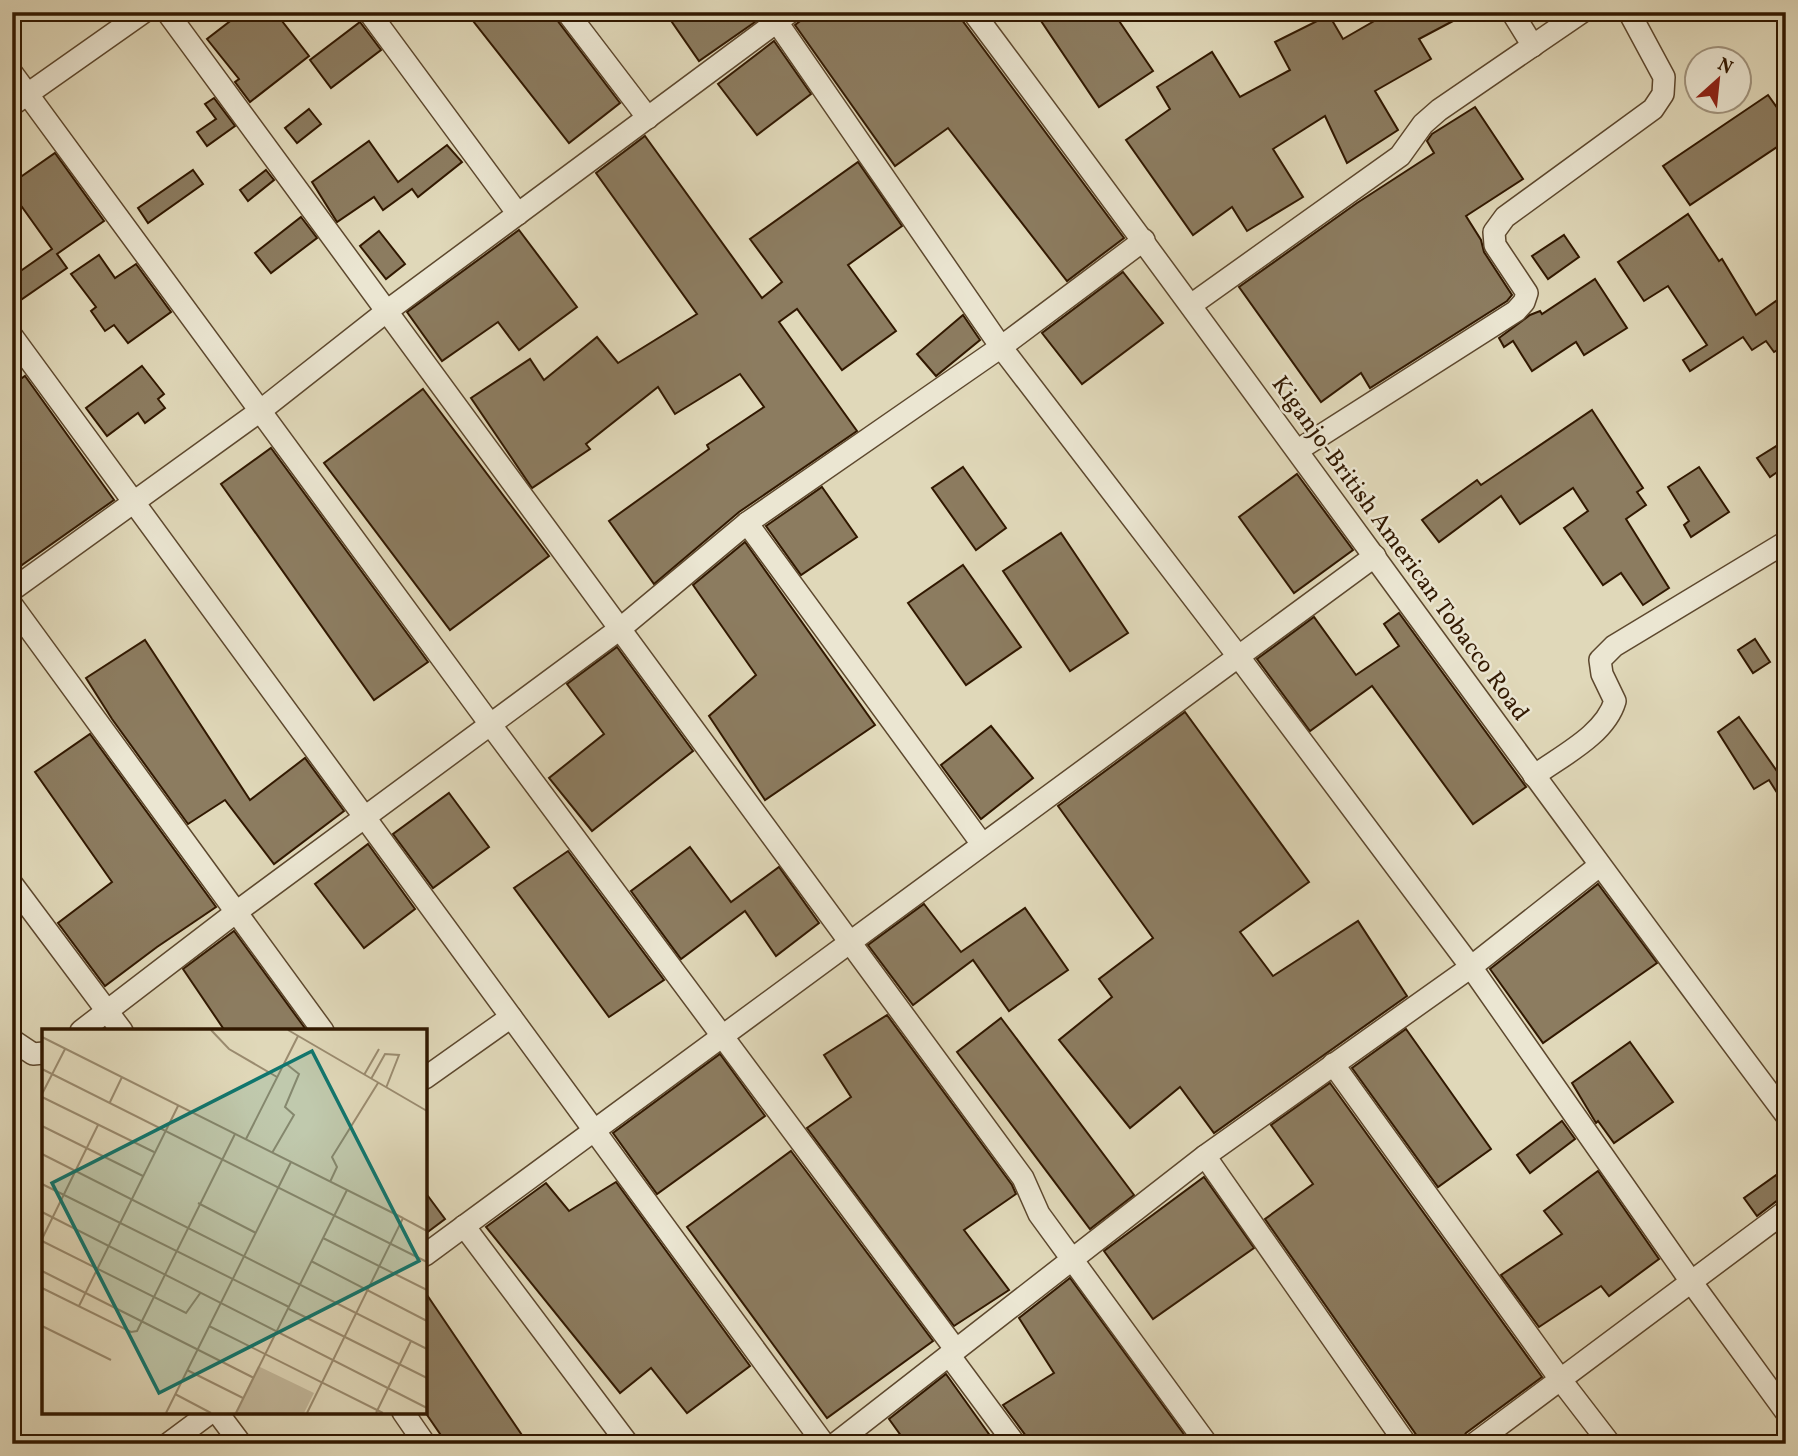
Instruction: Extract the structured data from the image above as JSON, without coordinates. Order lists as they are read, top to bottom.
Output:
{
  "streets": {
    "street": ["Kiganjo-British American Tobacco Road"]
  },
  "north": "top right"
}
